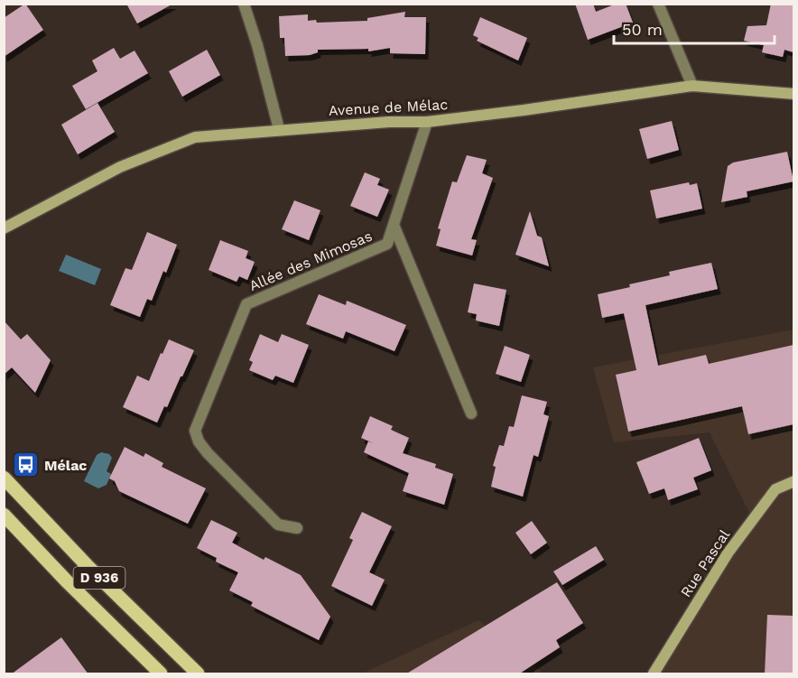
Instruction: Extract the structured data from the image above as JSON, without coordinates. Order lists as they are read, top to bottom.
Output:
{
  "streets": {
    "main road": ["D 936"],
    "street": ["Avenue de Mélac", "Allée des Mimosas", "Rue Pascal"]
  },
  "crossings": [
    ["Avenue de Mélac", "Allée des Mimosas"]
  ],
  "places": {
    "bus stop": ["Mélac"]
  },
  "scale_bar": "50 m"
}
